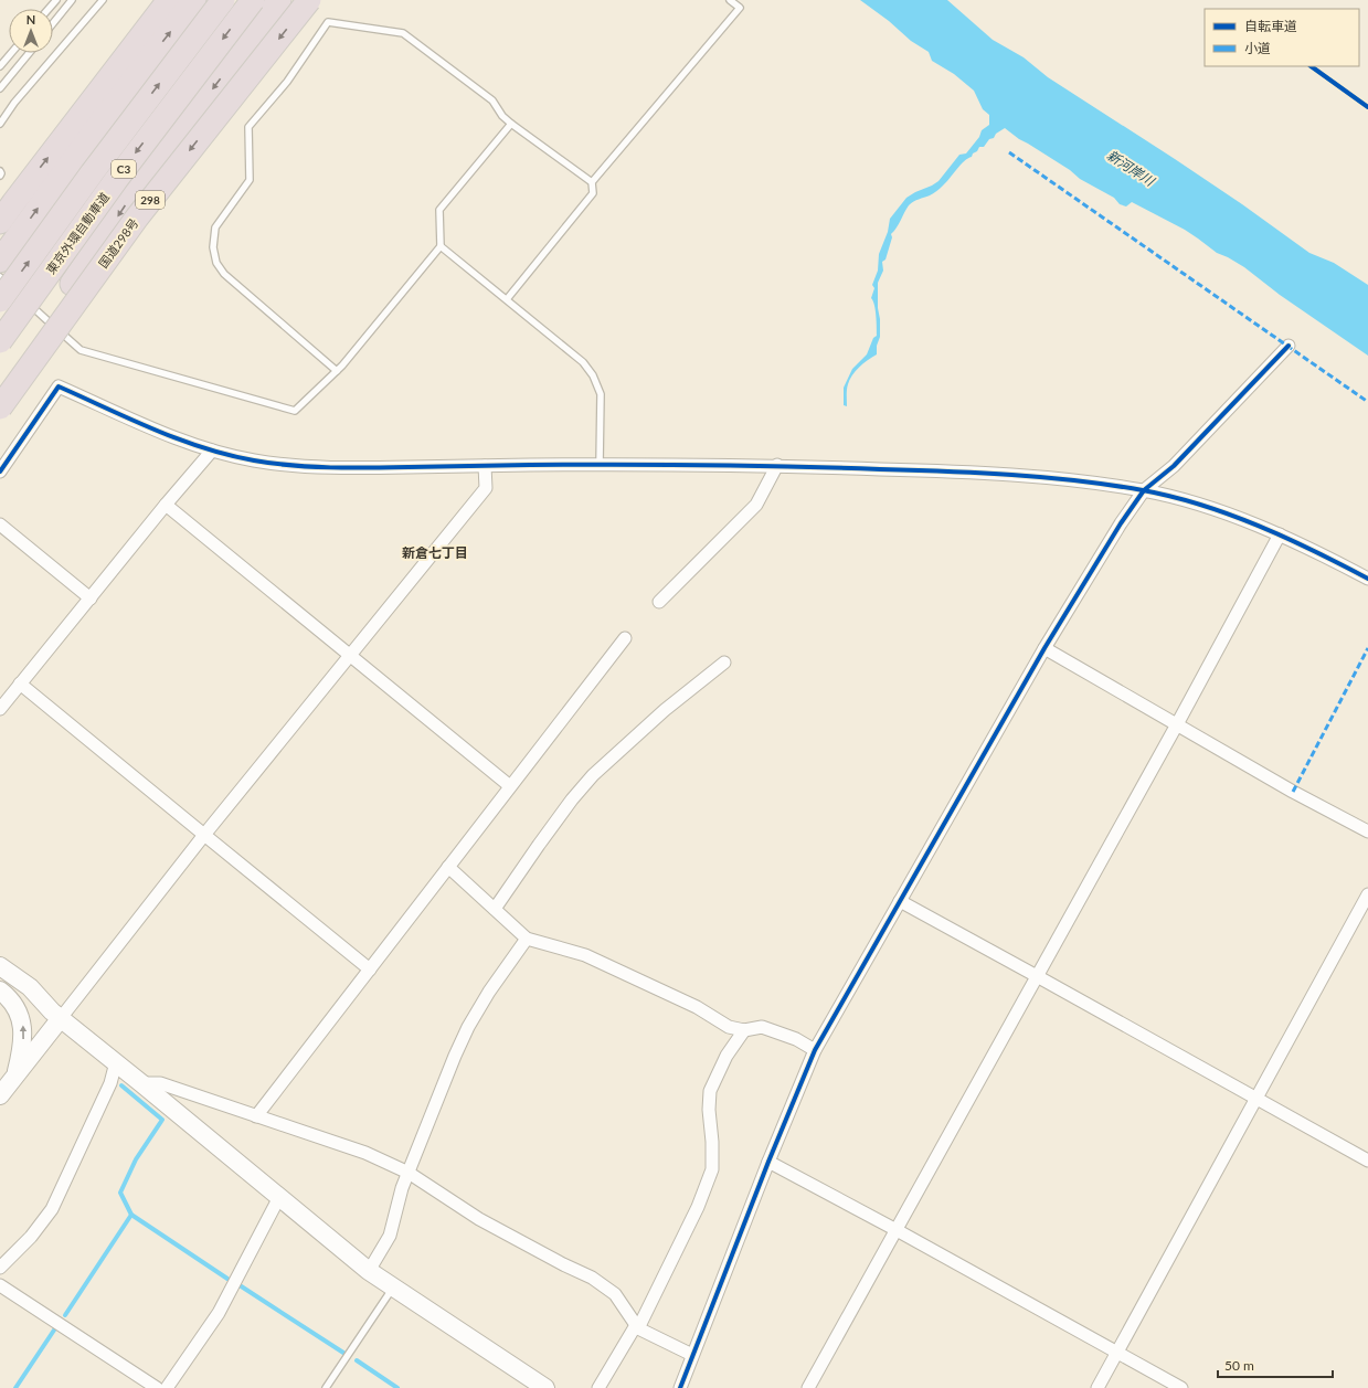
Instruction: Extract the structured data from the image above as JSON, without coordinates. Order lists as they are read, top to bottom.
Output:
{
  "streets": {
    "highway": [
      "C3",
      "298",
      "東京外環自動車道",
      "国道298号"
    ]
  },
  "districts": ["新倉七丁目"],
  "water": ["新河岸川"],
  "legend": ["自転車道", "小道"],
  "scale_bar": "50 m",
  "north": "top"
}
